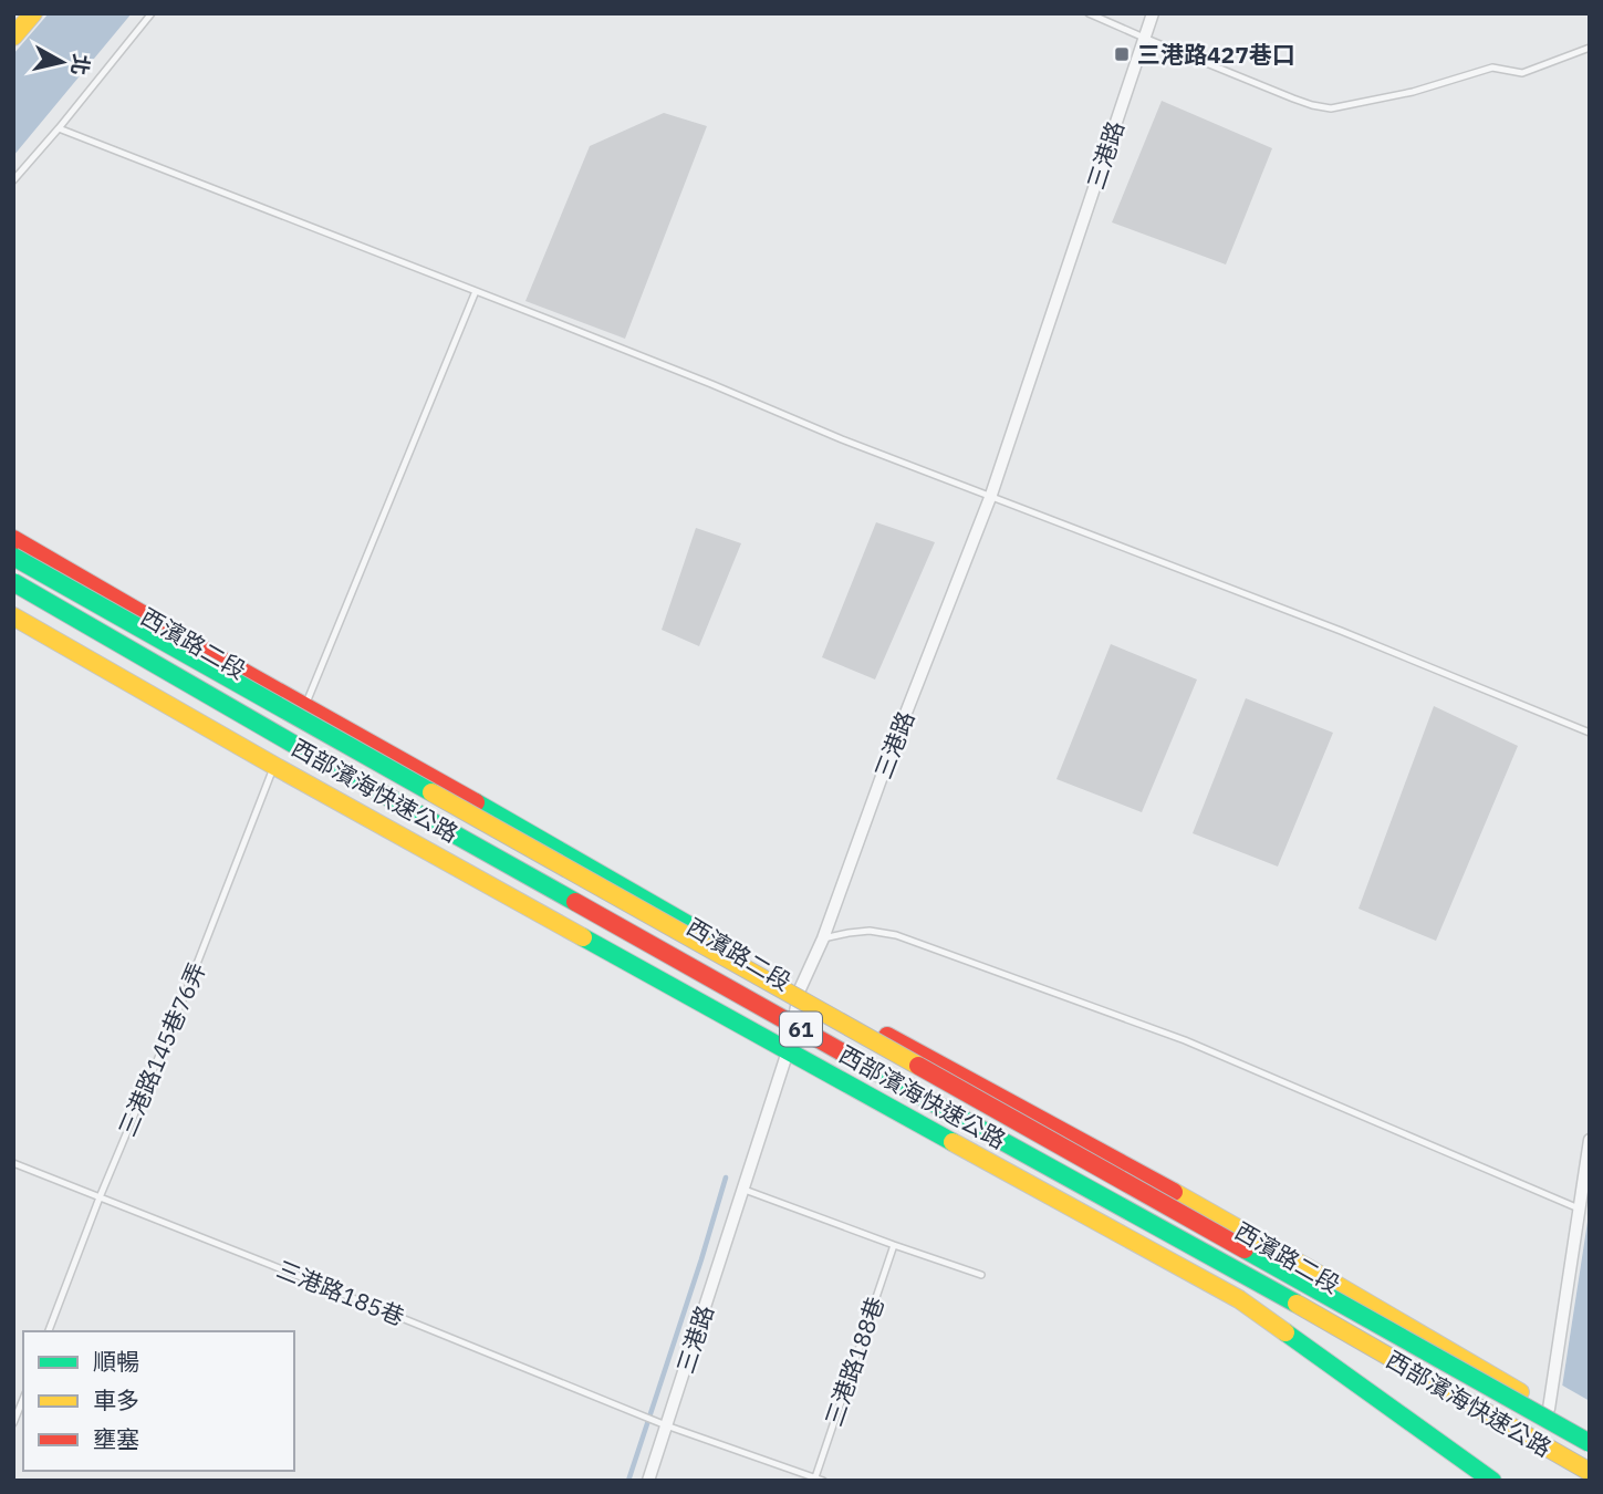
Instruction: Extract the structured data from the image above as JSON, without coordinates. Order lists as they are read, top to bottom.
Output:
{
  "streets": {
    "main road": ["西濱路二段", "西部濱海快速公路", "61"],
    "street": ["三港路"],
    "lane": ["三港路145巷76弄", "三港路185巷", "三港路188巷"]
  },
  "crossings": [
    ["三港路", "西濱路二段"],
    ["三港路", "三港路185巷"],
    ["三港路145巷76弄", "三港路185巷"],
    ["三港路185巷", "三港路188巷"]
  ],
  "places": {
    "transit": ["三港路427巷口"]
  },
  "legend": ["順暢", "車多", "壅塞"],
  "north": "right"
}
